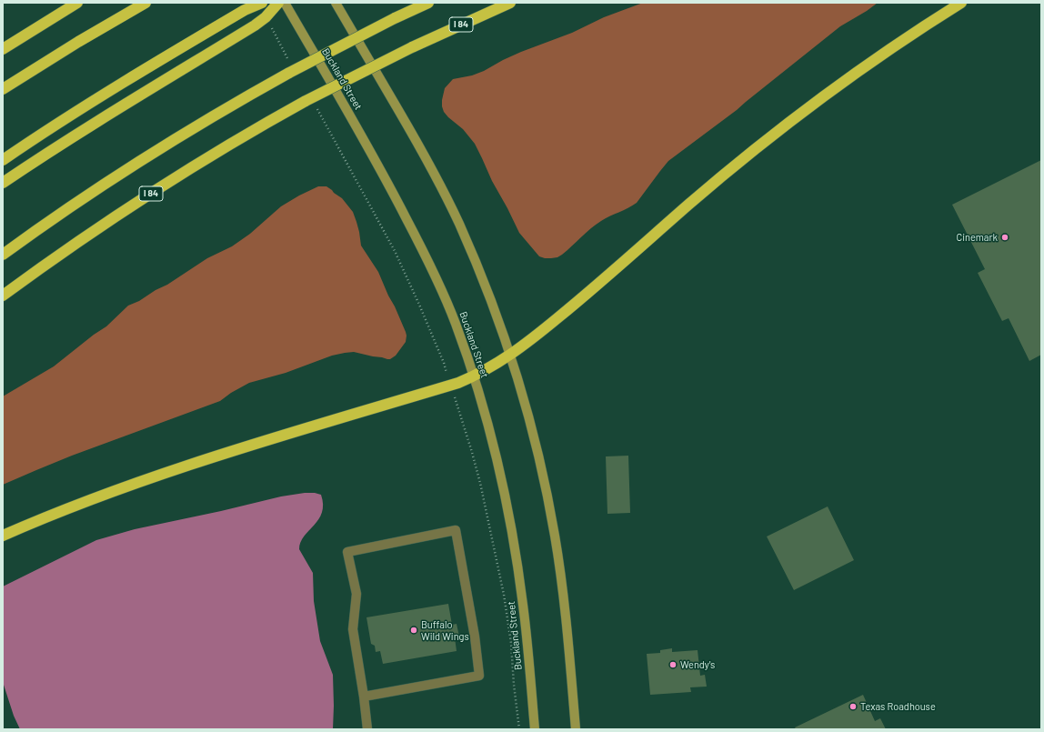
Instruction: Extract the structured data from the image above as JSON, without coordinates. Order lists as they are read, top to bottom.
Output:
{
  "streets": {
    "highway": ["I 84"],
    "main road": ["Buckland Street"]
  },
  "places": [
    "Cinemark",
    "Buffalo Wild Wings",
    "Wendy's",
    "Texas Roadhouse"
  ]
}
